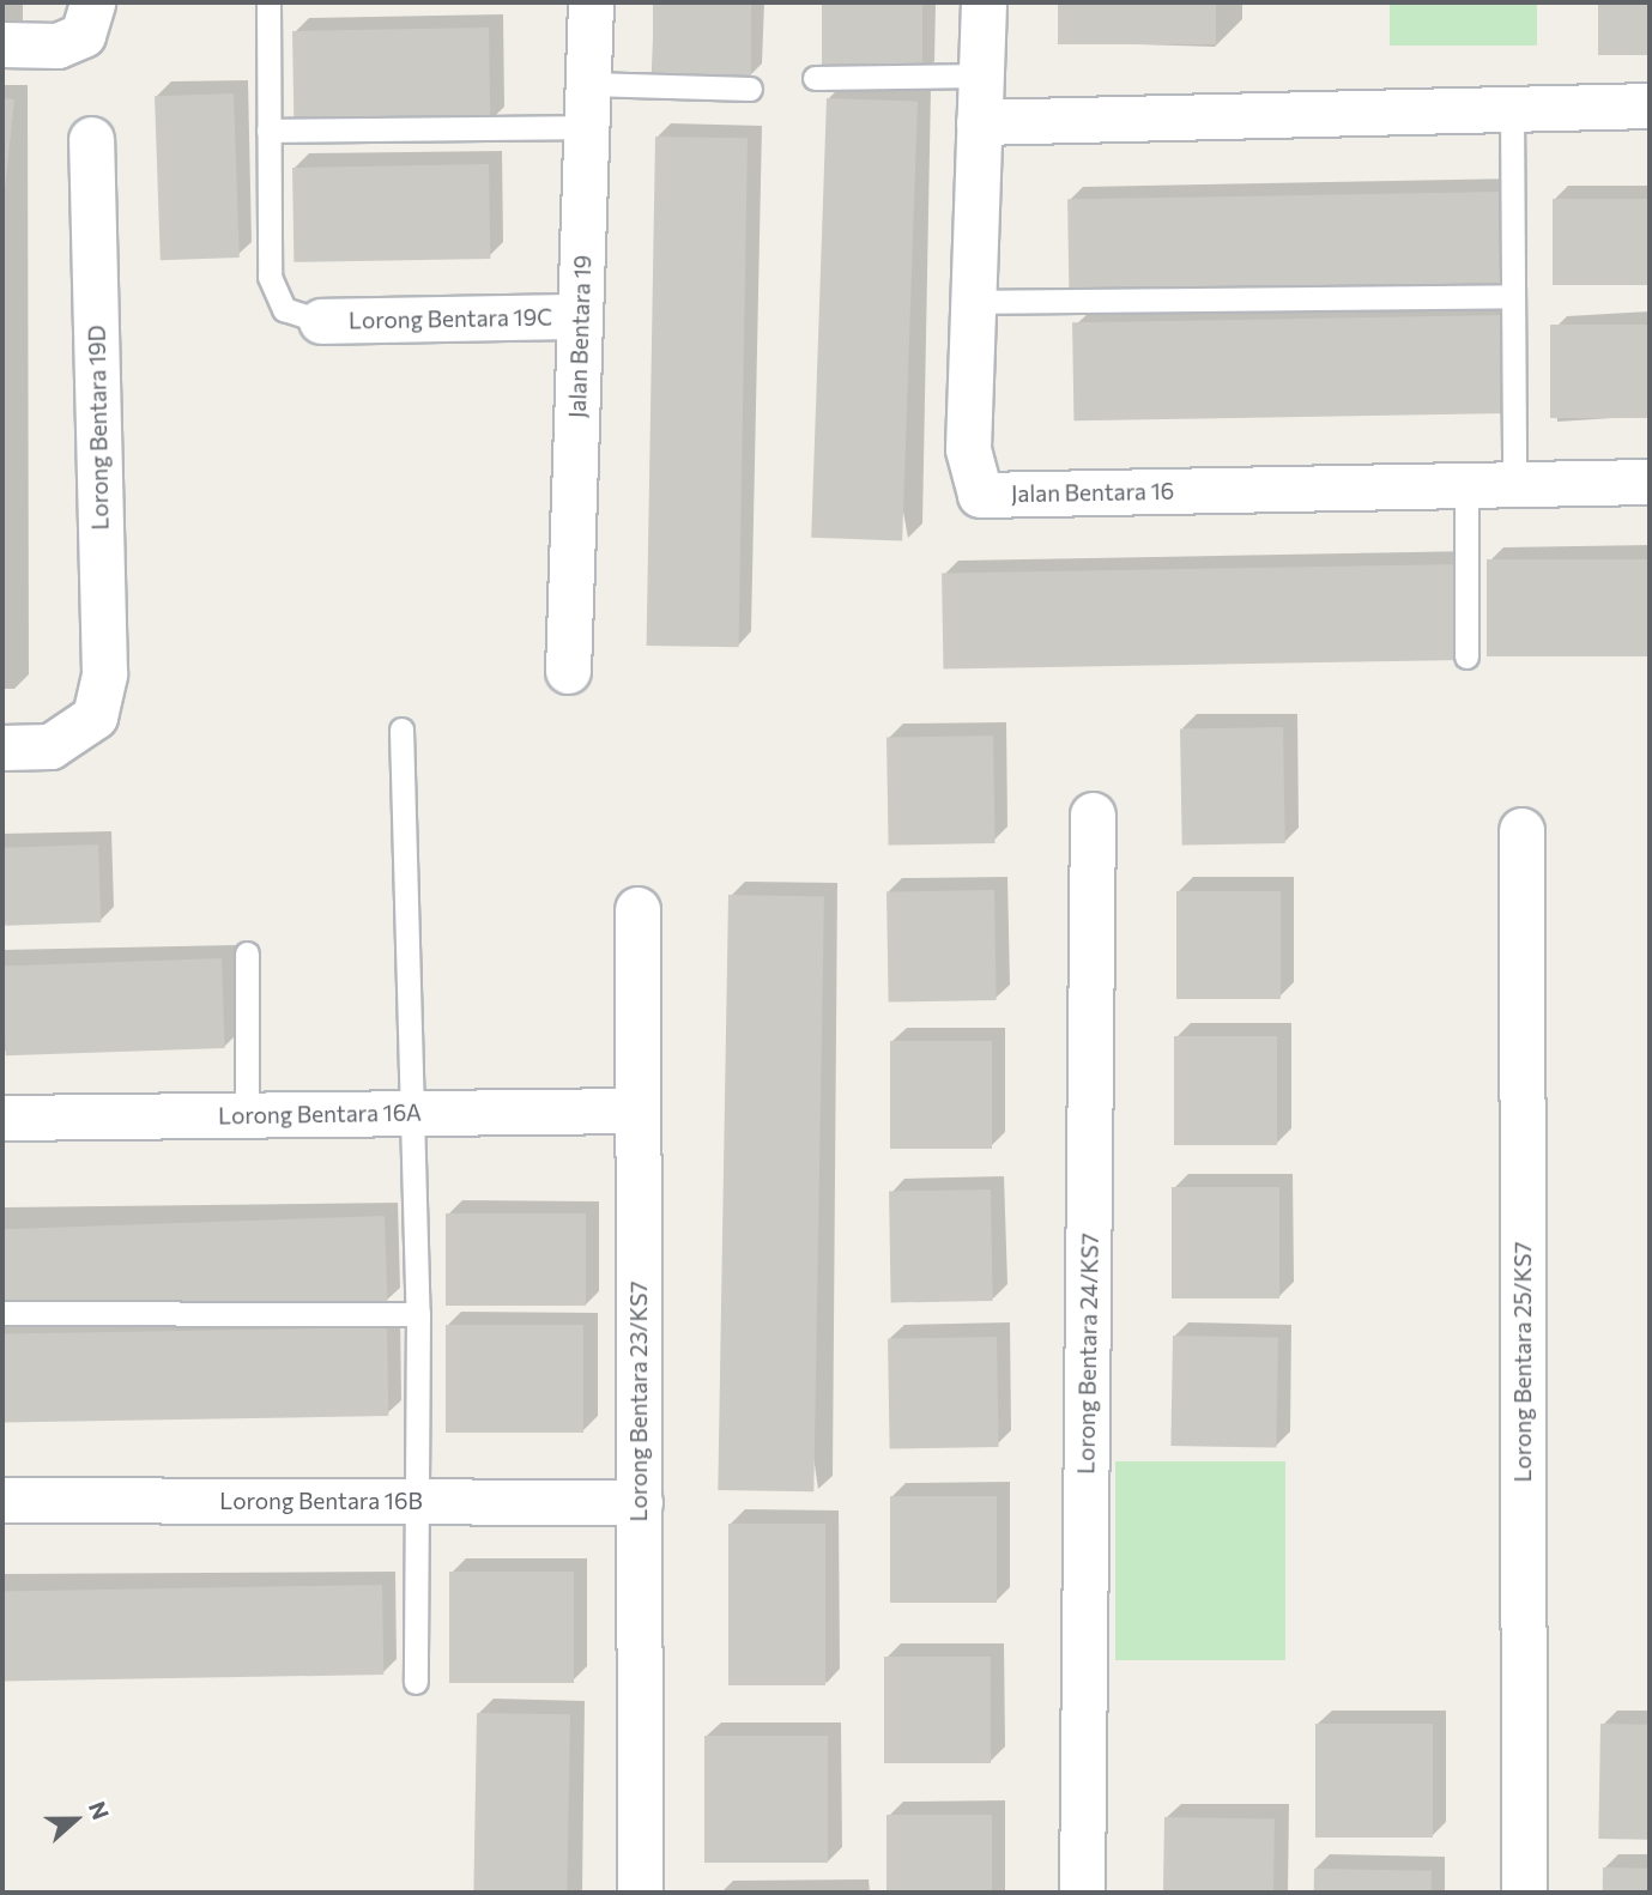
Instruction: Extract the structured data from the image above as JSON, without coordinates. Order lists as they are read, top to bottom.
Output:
{
  "streets": {
    "street": [
      "Lorong Bentara 19C",
      "Jalan Bentara 19",
      "Lorong Bentara 19D",
      "Jalan Bentara 16",
      "Lorong Bentara 16A",
      "Lorong Bentara 24/KS7",
      "Lorong Bentara 25/KS7",
      "Lorong Bentara 23/KS7",
      "Lorong Bentara 16B"
    ]
  },
  "crossings": [
    ["Lorong Bentara 19C", "Jalan Bentara 19"],
    ["Lorong Bentara 16A", "Lorong Bentara 23/KS7"],
    ["Lorong Bentara 23/KS7", "Lorong Bentara 16B"]
  ],
  "north": "right"
}
